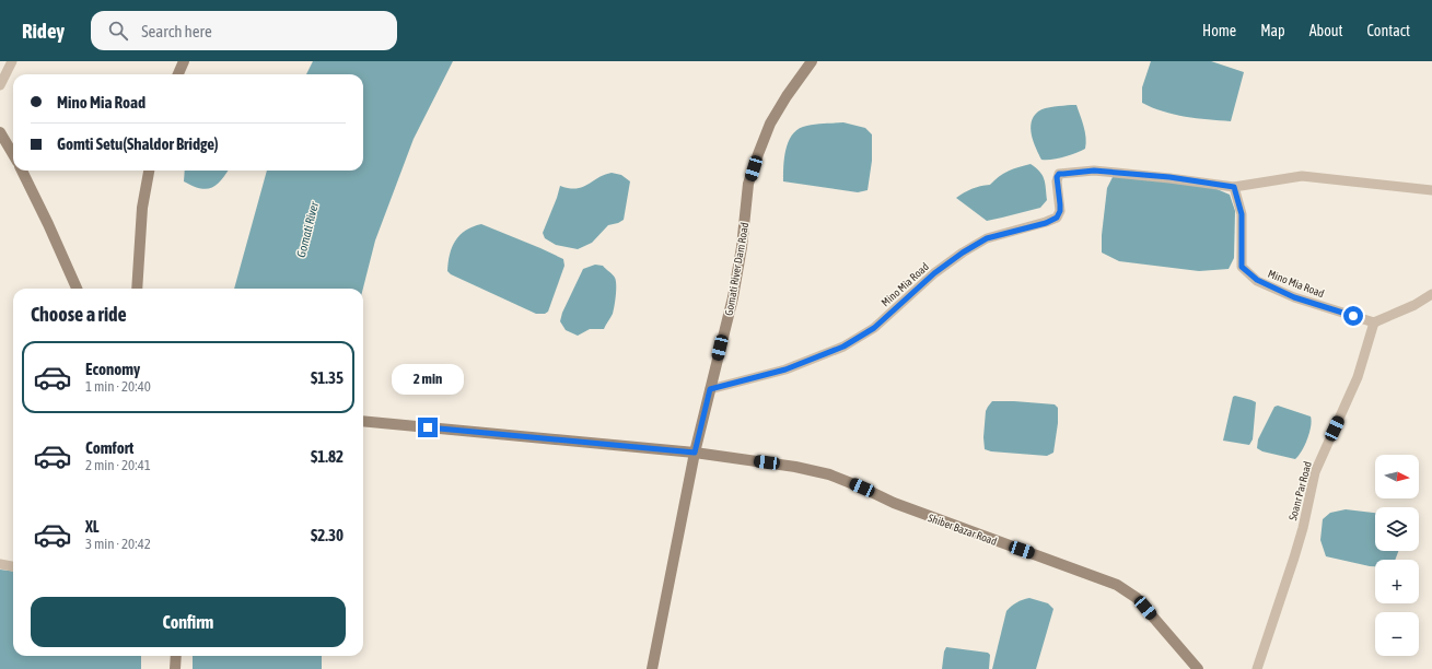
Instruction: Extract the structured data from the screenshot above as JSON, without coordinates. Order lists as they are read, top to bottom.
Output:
{
  "streets": {
    "street": [
      "Gomati River Dam Road",
      "Mino Mia Road",
      "Soanr Par Road",
      "Shiber Bazar Road"
    ]
  },
  "crossings": [
    ["Gomati River Dam Road", "Mino Mia Road"],
    ["Gomati River Dam Road", "Shiber Bazar Road"],
    ["Mino Mia Road", "Soanr Par Road"]
  ],
  "water": ["Gomati River"],
  "north": "right",
  "page": {
    "header": "Ridey",
    "search": "Search here",
    "nav": [
      "Home",
      "Map",
      "About",
      "Contact"
    ],
    "banner": ["Mino Mia Road", "Gomti Setu(Shaldor Bridge)"],
    "heading": "Choose a ride",
    "list": [
      {
        "name": "Economy",
        "note": "1 min · 20:40",
        "value": "$1.35"
      },
      {
        "name": "Comfort",
        "note": "2 min · 20:41",
        "value": "$1.82"
      },
      {
        "name": "XL",
        "note": "3 min · 20:42",
        "value": "$2.30"
      }
    ],
    "bubble": "2 min",
    "map_buttons": ["+", "−"],
    "buttons": "Confirm"
  }
}
